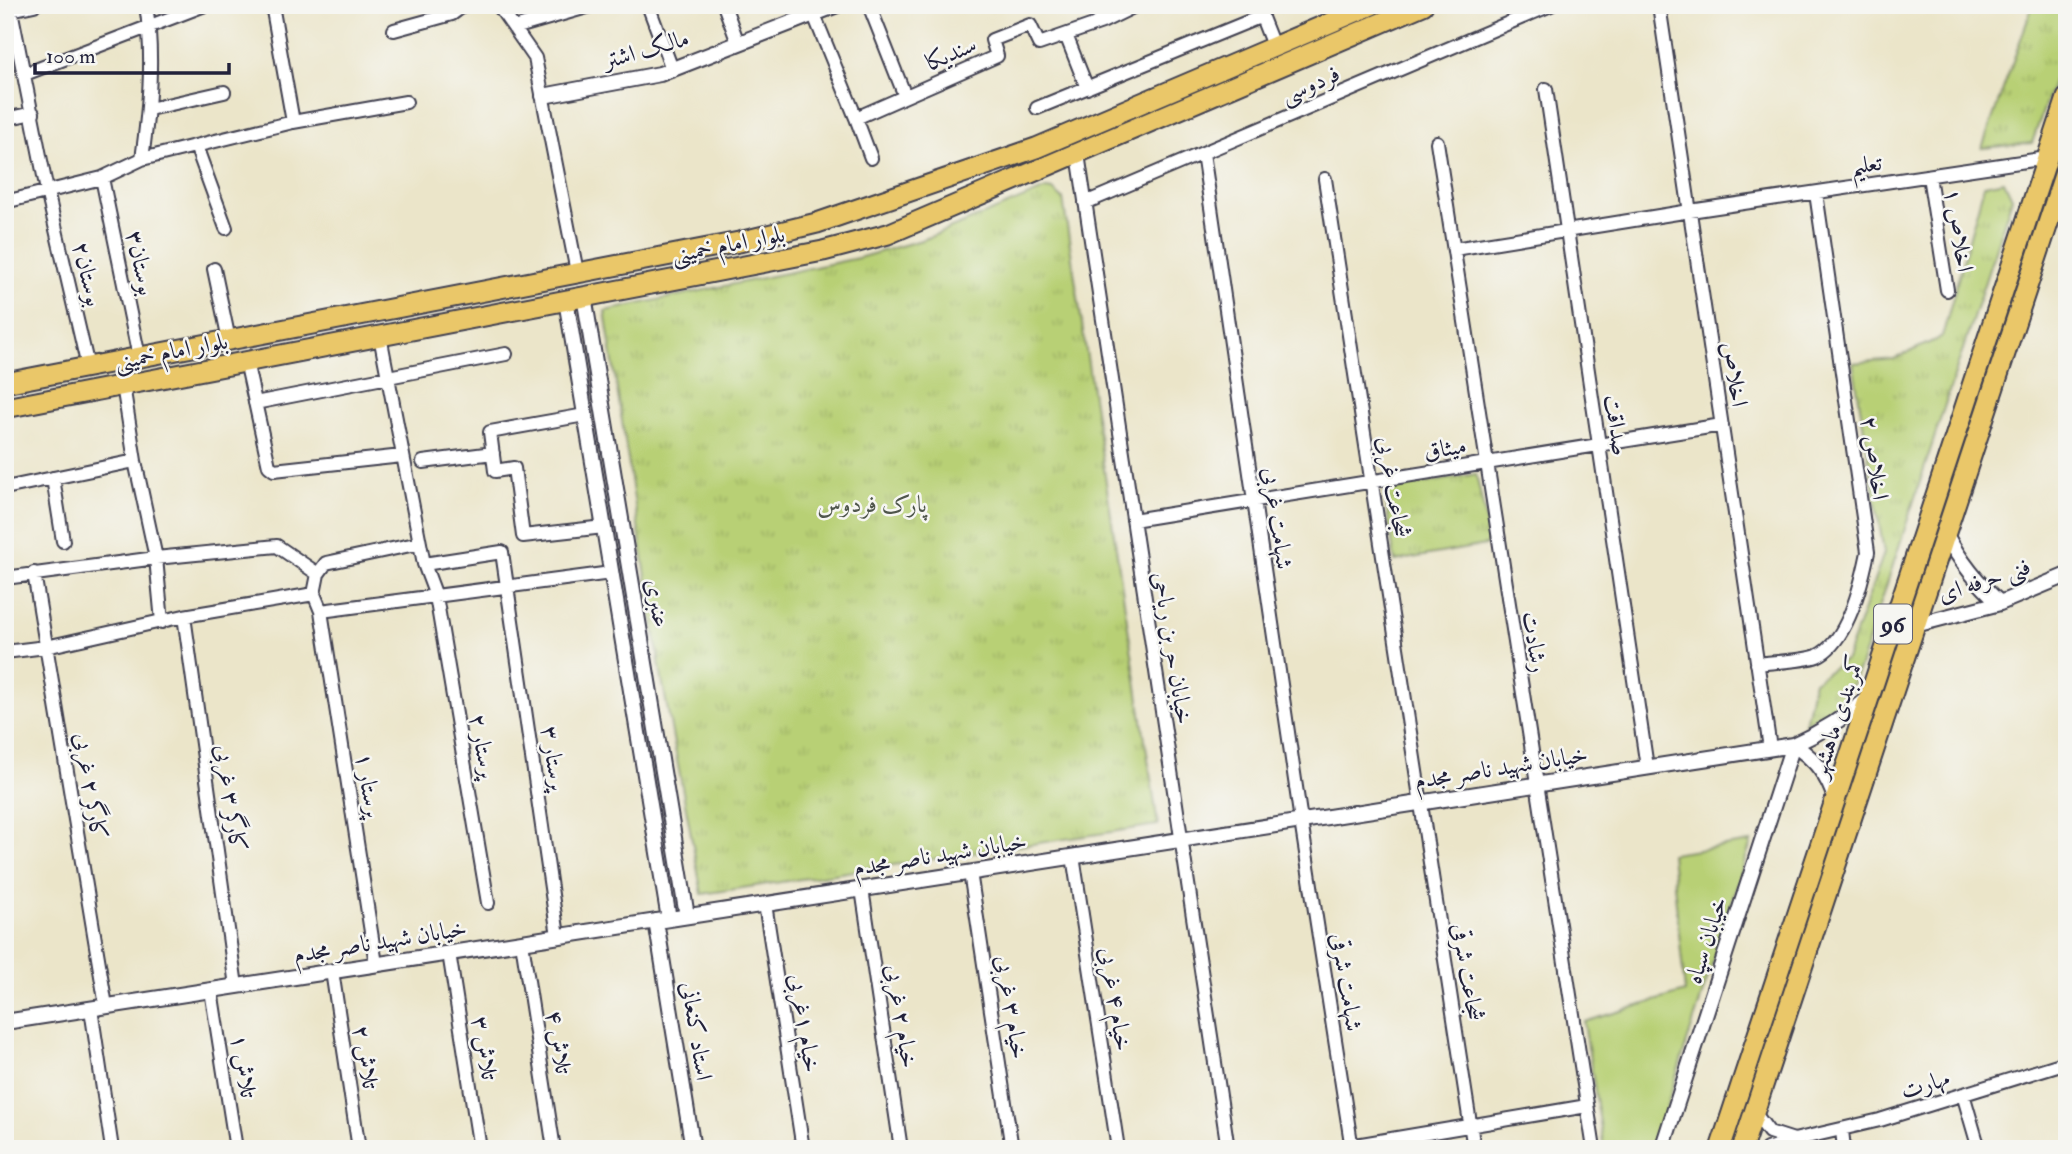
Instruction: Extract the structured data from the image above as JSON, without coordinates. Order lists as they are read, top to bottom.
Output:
{
  "streets": {
    "main road": ["بلوار امام خمینی", "96", "کمربندی ماهشهر"],
    "street": [
      "مالک اشتر",
      "سندیکا",
      "فردوسی",
      "تعلیم",
      "اخلاص ۱",
      "بوستان۳",
      "بوستان۲",
      "اخلاص",
      "صداقت",
      "میثاق",
      "اخلاص ۲",
      "شجاعت غربی",
      "شهامت غربی",
      "فنی حرفه ای",
      "عنبری",
      "رشادت",
      "خیابان حر بن ریاحی",
      "پرستار ۲",
      "پرستار ۳",
      "خیابان شهید ناصر مجدم",
      "پرستار ۱",
      "کارگر ۲ غربی",
      "کارگر ۳ غربی",
      "خیابان سپاه",
      "شجاعت شرقی",
      "شهامت شرقی",
      "خیام ۴ غربی",
      "خیام ۳ غربی",
      "خیام ۲ غربی",
      "خیام ۱غربی",
      "استاد کنعانی",
      "تلاش ۴",
      "تلاش ۳",
      "تلاش ۲",
      "تلاش ۱",
      "مهارت"
    ]
  },
  "crossings": [
    ["فردوسی", "شهامت غربی"],
    ["فردوسی", "خیابان حر بن ریاحی"],
    ["تعلیم", "اخلاص ۱"],
    ["تعلیم", "اخلاص"],
    ["تعلیم", "صداقت"],
    ["تعلیم", "اخلاص ۲"],
    ["تعلیم", "رشادت"],
    ["تعلیم", "کمربندی ماهشهر"],
    ["بلوار امام خمینی", "بوستان۳"],
    ["بلوار امام خمینی", "بوستان۲"],
    ["بلوار امام خمینی", "عنبری"],
    ["بلوار امام خمینی", "خیابان حر بن ریاحی"],
    ["بلوار امام خمینی", "پرستار ۲"],
    ["اخلاص", "میثاق"],
    ["اخلاص", "اخلاص ۲"],
    ["اخلاص", "خیابان شهید ناصر مجدم"],
    ["صداقت", "میثاق"],
    ["صداقت", "خیابان شهید ناصر مجدم"],
    ["میثاق", "شجاعت غربی"],
    ["میثاق", "شهامت غربی"],
    ["میثاق", "رشادت"],
    ["میثاق", "خیابان حر بن ریاحی"],
    ["شجاعت غربی", "خیابان شهید ناصر مجدم"],
    ["شجاعت غربی", "شجاعت شرقی"],
    ["شهامت غربی", "خیابان شهید ناصر مجدم"],
    ["شهامت غربی", "شهامت شرقی"],
    ["فنی حرفه ای", "کمربندی ماهشهر"],
    ["عنبری", "خیابان شهید ناصر مجدم"],
    ["عنبری", "استاد کنعانی"],
    ["رشادت", "خیابان شهید ناصر مجدم"],
    ["خیابان حر بن ریاحی", "خیابان شهید ناصر مجدم"],
    ["کمربندی ماهشهر", "خیابان شهید ناصر مجدم"],
    ["پرستار ۲", "پرستار ۳"],
    ["پرستار ۳", "خیابان شهید ناصر مجدم"],
    ["خیابان شهید ناصر مجدم", "پرستار ۱"],
    ["خیابان شهید ناصر مجدم", "کارگر ۲ غربی"],
    ["خیابان شهید ناصر مجدم", "کارگر ۳ غربی"],
    ["خیابان شهید ناصر مجدم", "خیابان سپاه"],
    ["خیابان شهید ناصر مجدم", "شجاعت شرقی"],
    ["خیابان شهید ناصر مجدم", "شهامت شرقی"],
    ["خیابان شهید ناصر مجدم", "خیام ۴ غربی"],
    ["خیابان شهید ناصر مجدم", "خیام ۳ غربی"],
    ["خیابان شهید ناصر مجدم", "خیام ۲ غربی"],
    ["خیابان شهید ناصر مجدم", "خیام ۱غربی"],
    ["خیابان شهید ناصر مجدم", "استاد کنعانی"],
    ["خیابان شهید ناصر مجدم", "تلاش ۴"],
    ["خیابان شهید ناصر مجدم", "تلاش ۳"],
    ["خیابان شهید ناصر مجدم", "تلاش ۲"],
    ["خیابان شهید ناصر مجدم", "تلاش ۱"]
  ],
  "parks": ["پارک فردوس"],
  "scale_bar": "100 m"
}
